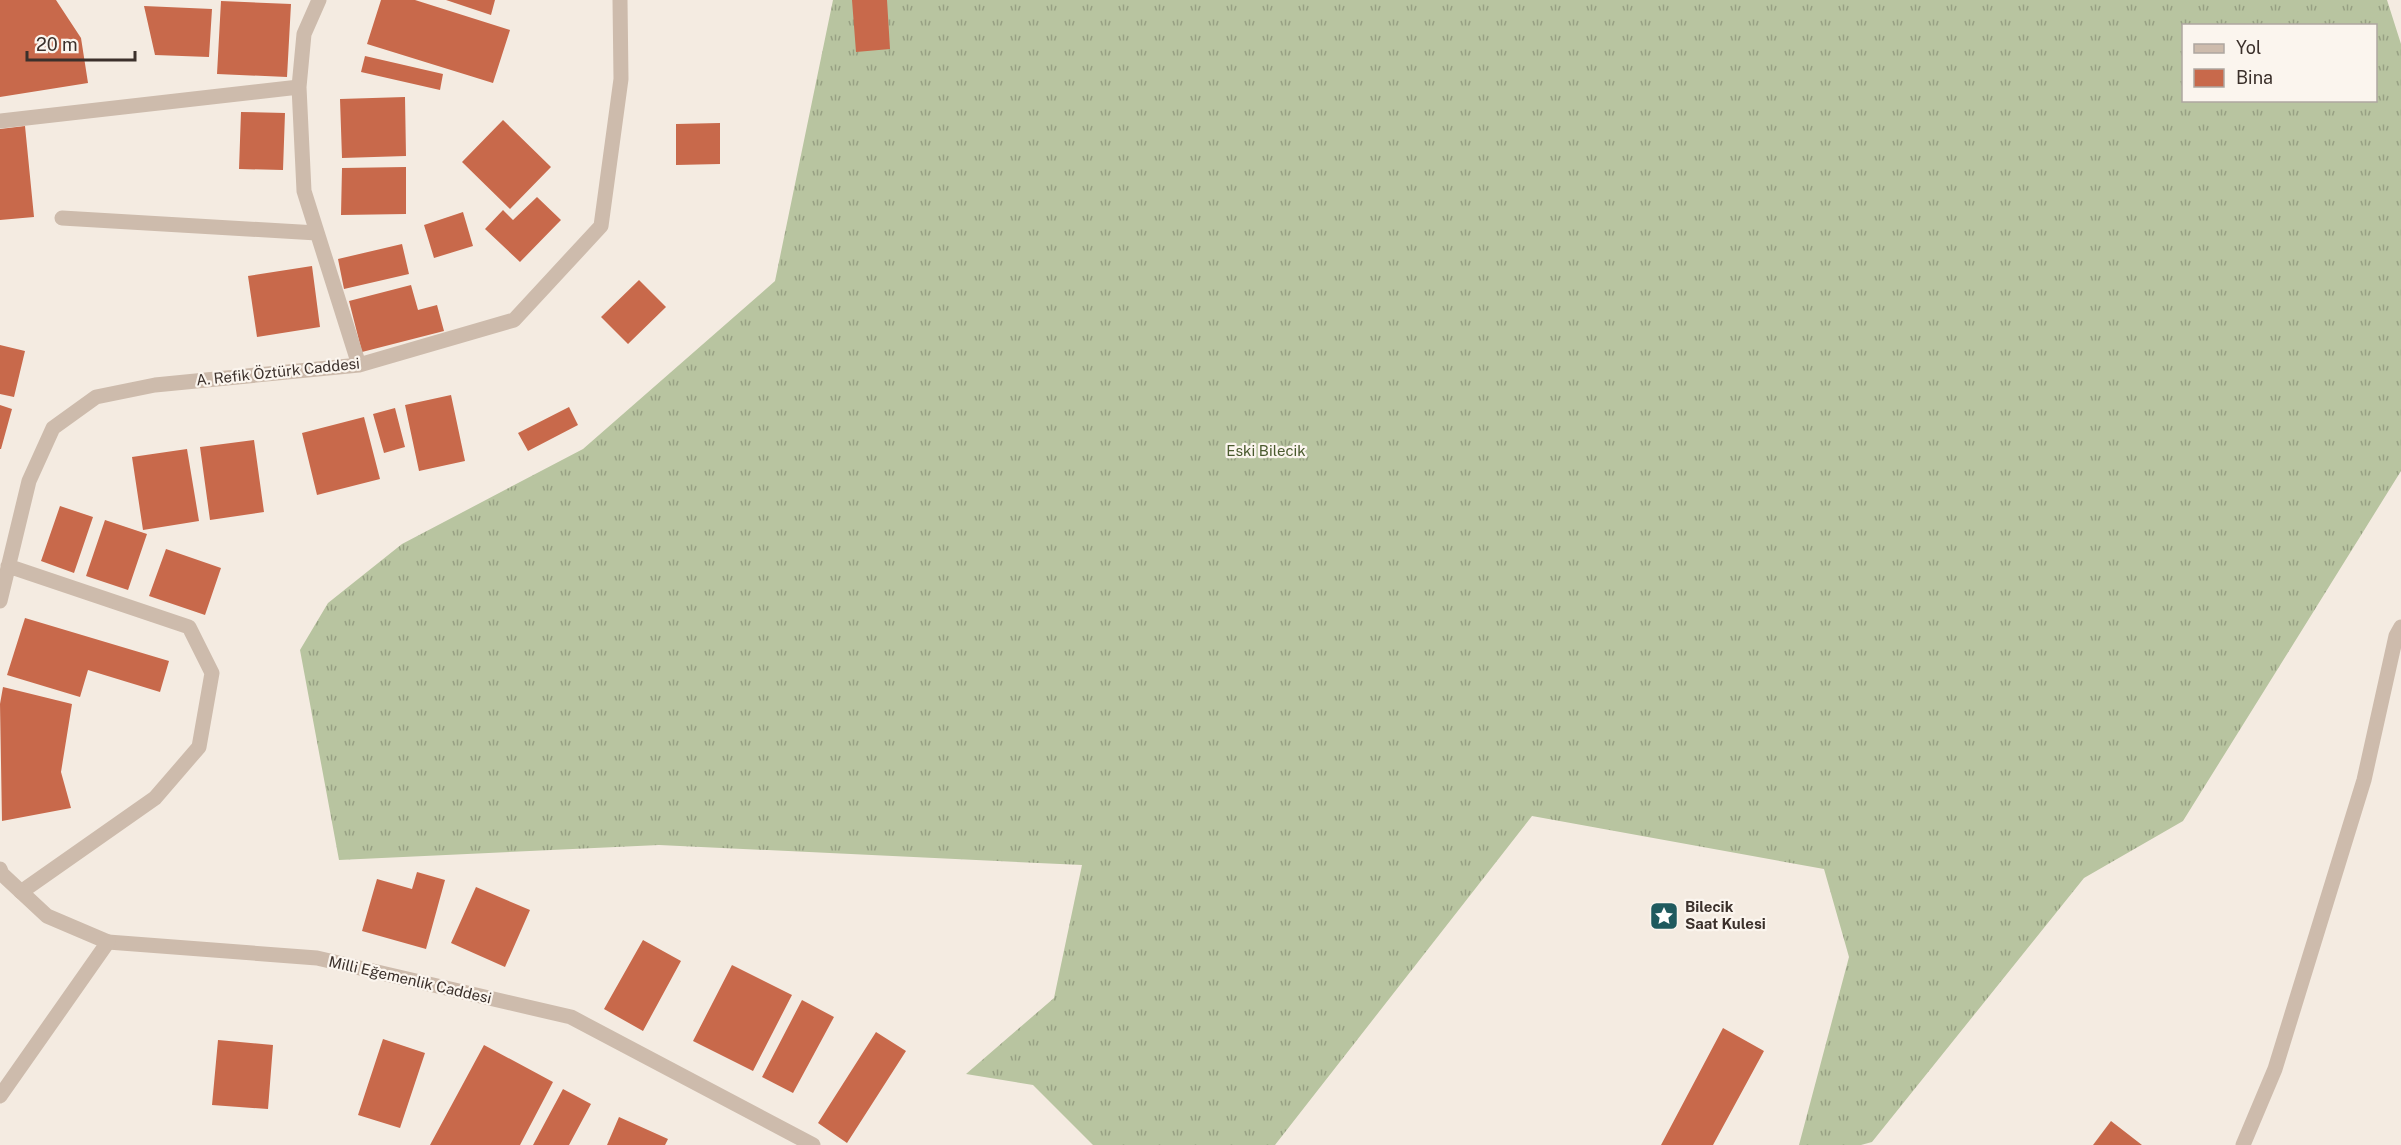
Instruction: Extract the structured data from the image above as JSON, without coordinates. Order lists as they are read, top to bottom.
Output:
{
  "streets": {
    "street": ["A. Refik Öztürk Caddesi", "Milli Eğemenlik Caddesi"]
  },
  "parks": ["Eski Bilecik"],
  "places": {
    "place": ["Bilecik Saat Kulesi"]
  },
  "legend": ["Yol", "Bina"],
  "scale_bar": "20 m"
}
